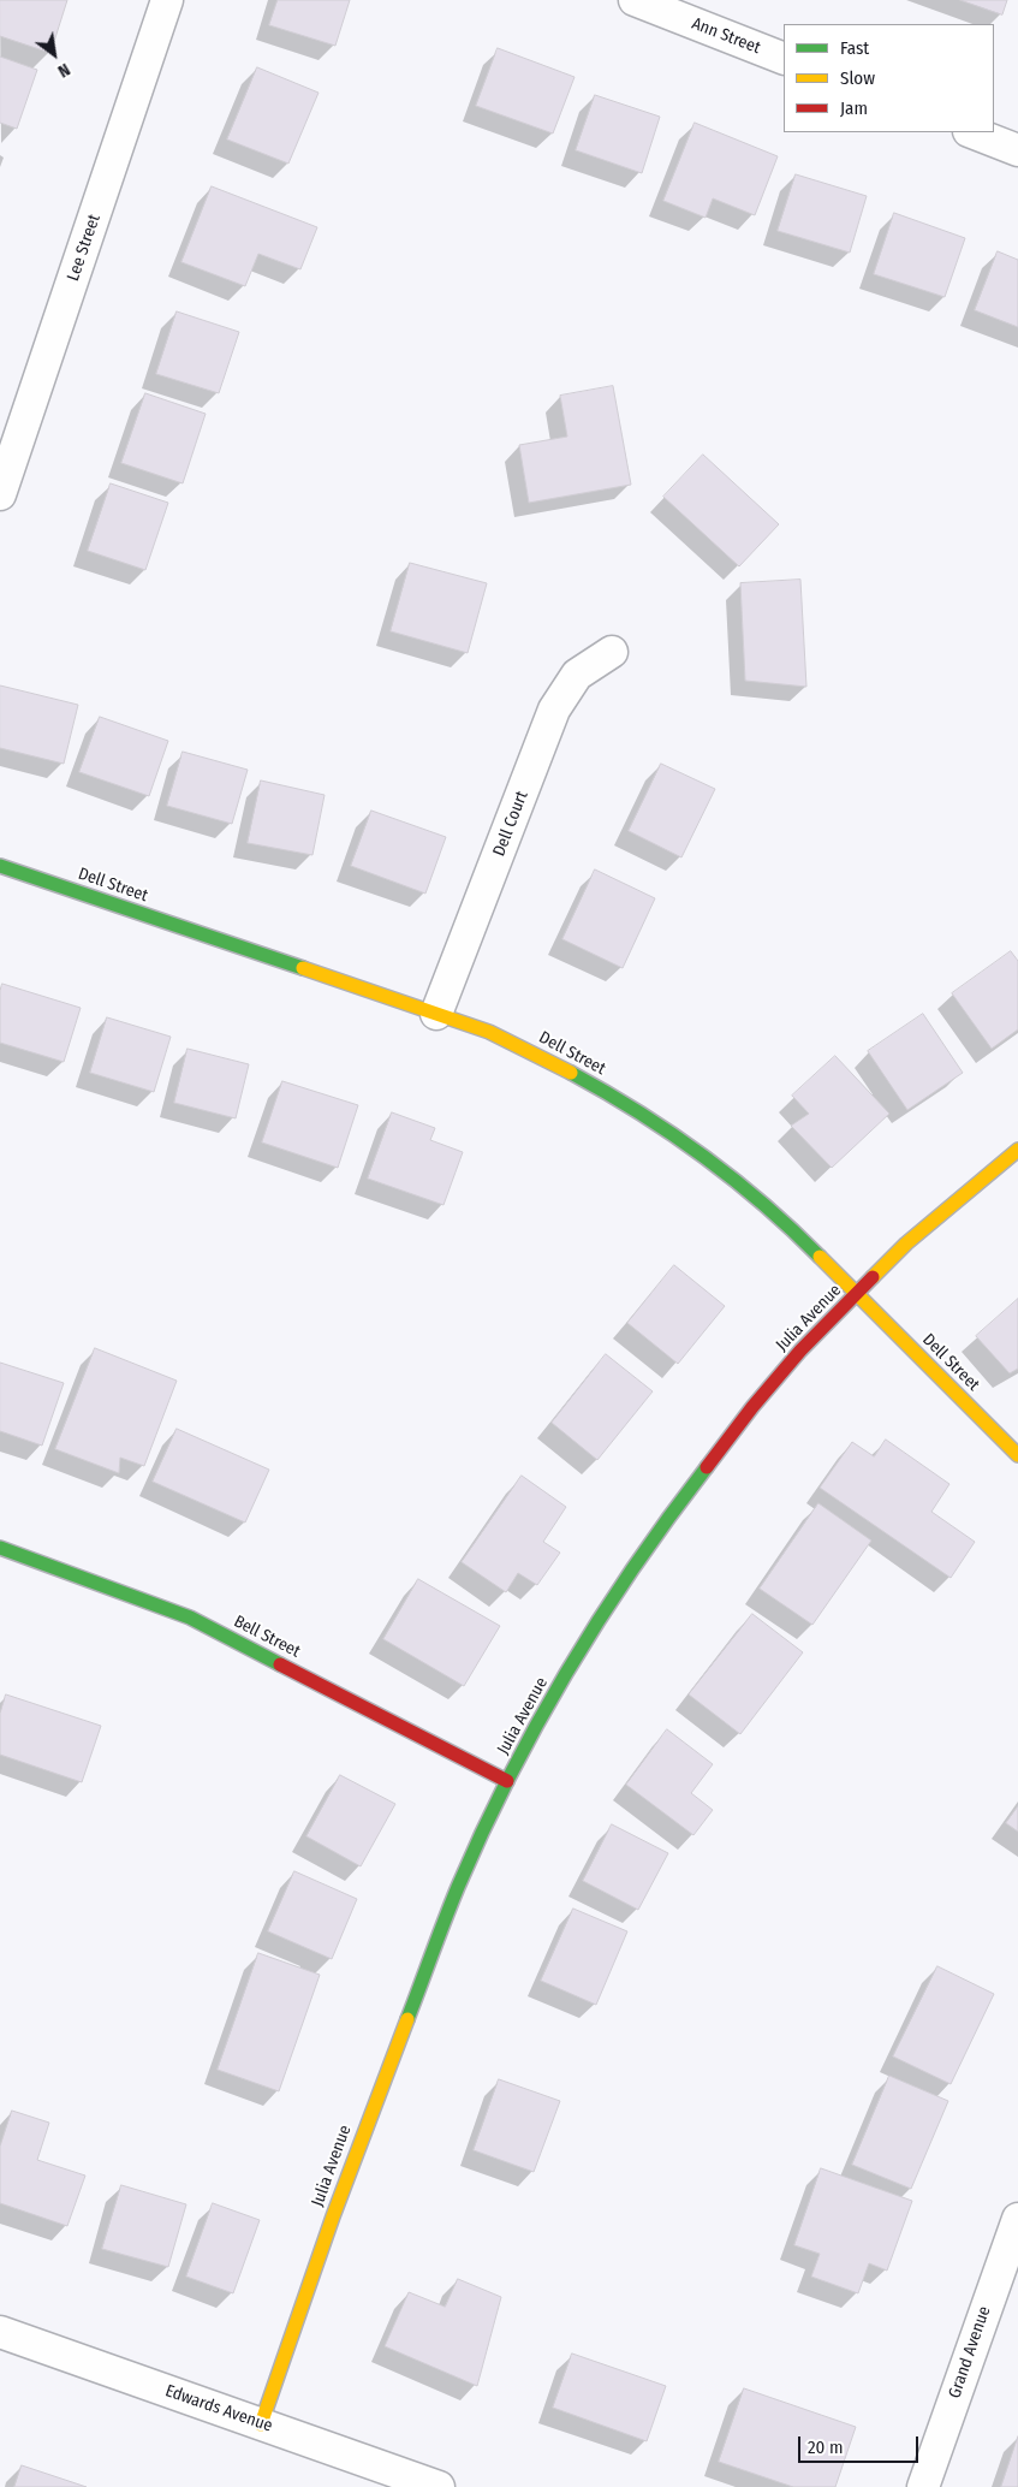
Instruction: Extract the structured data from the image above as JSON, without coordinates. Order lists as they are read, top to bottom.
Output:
{
  "streets": {
    "street": [
      "Ann Street",
      "Lee Street",
      "Dell Court",
      "Dell Street",
      "Julia Avenue",
      "Bell Street",
      "Grand Avenue",
      "Edwards Avenue"
    ]
  },
  "crossings": [
    ["Dell Court", "Dell Street"],
    ["Dell Street", "Julia Avenue"],
    ["Julia Avenue", "Bell Street"],
    ["Julia Avenue", "Edwards Avenue"]
  ],
  "legend": ["Fast", "Slow", "Jam"],
  "scale_bar": "20 m",
  "north": "bottom right"
}
